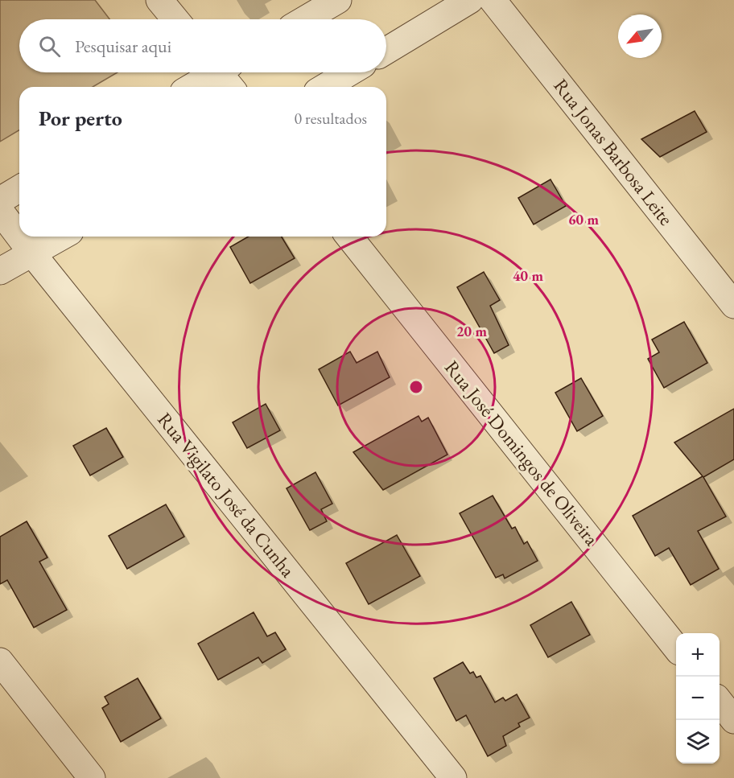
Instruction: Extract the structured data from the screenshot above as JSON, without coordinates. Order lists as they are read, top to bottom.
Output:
{
  "streets": {
    "street": ["Rua Jonas Barbosa Leite", "Rua José Domingos de Oliveira", "Rua Vigilato José da Cunha"]
  },
  "north": "bottom left",
  "page": {
    "search": "Pesquisar aqui",
    "heading": ["Por perto", "0 resultados"],
    "map_buttons": ["+", "−"]
  },
  "rings": ["60 m", "40 m", "20 m"]
}
